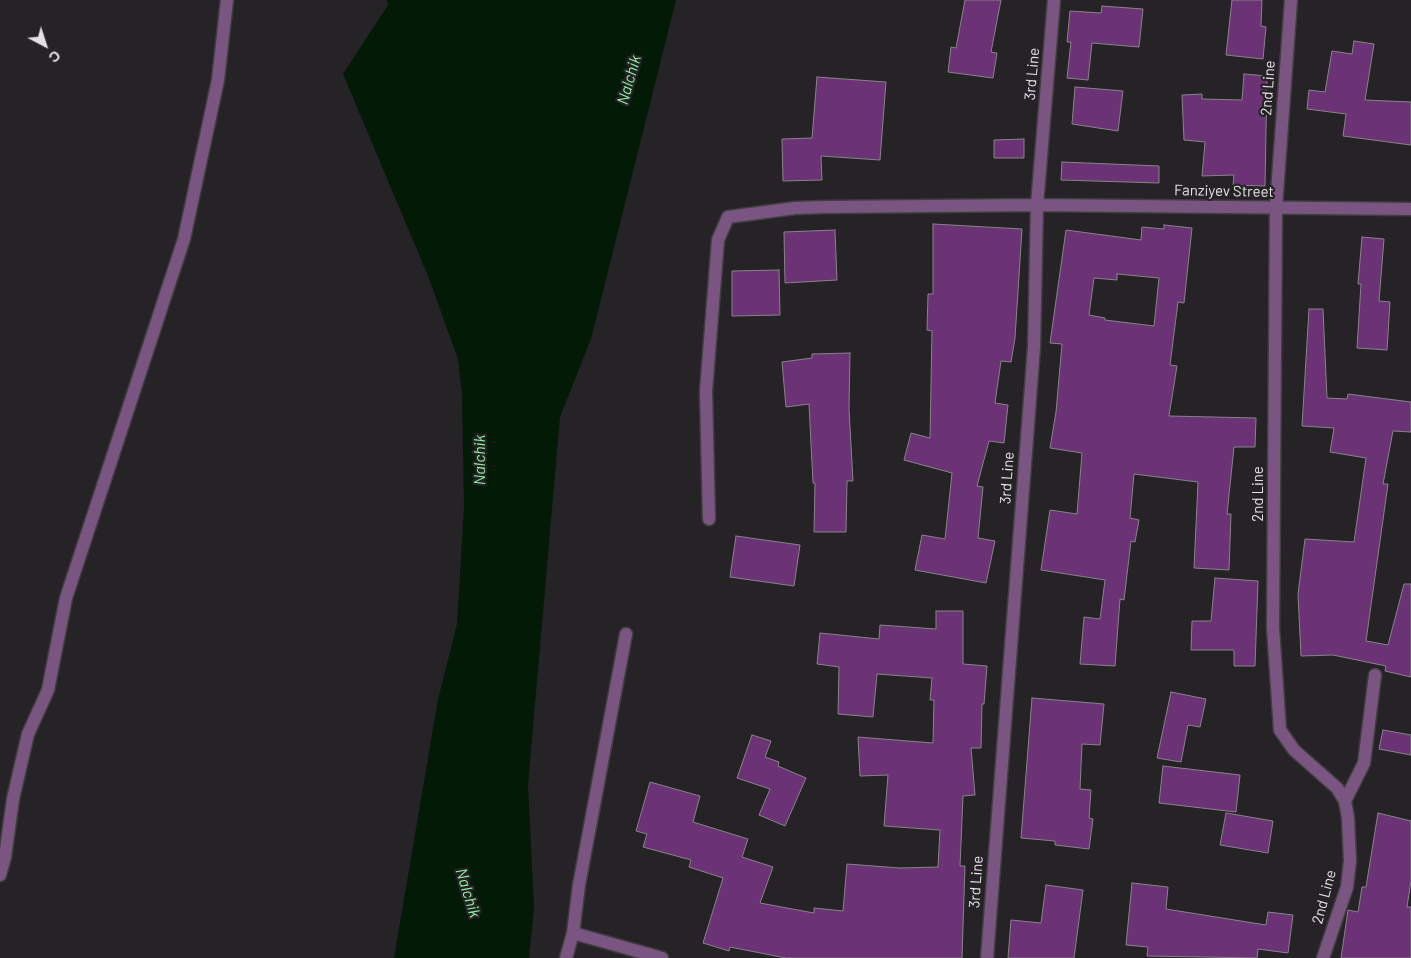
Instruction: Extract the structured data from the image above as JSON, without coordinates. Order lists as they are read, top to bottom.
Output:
{
  "streets": {
    "street": ["3rd Line", "2nd Line", "Fanziyev Street"]
  },
  "crossings": [
    ["3rd Line", "Fanziyev Street"],
    ["2nd Line", "Fanziyev Street"]
  ],
  "water": ["Nalchik"],
  "north": "bottom right"
}
